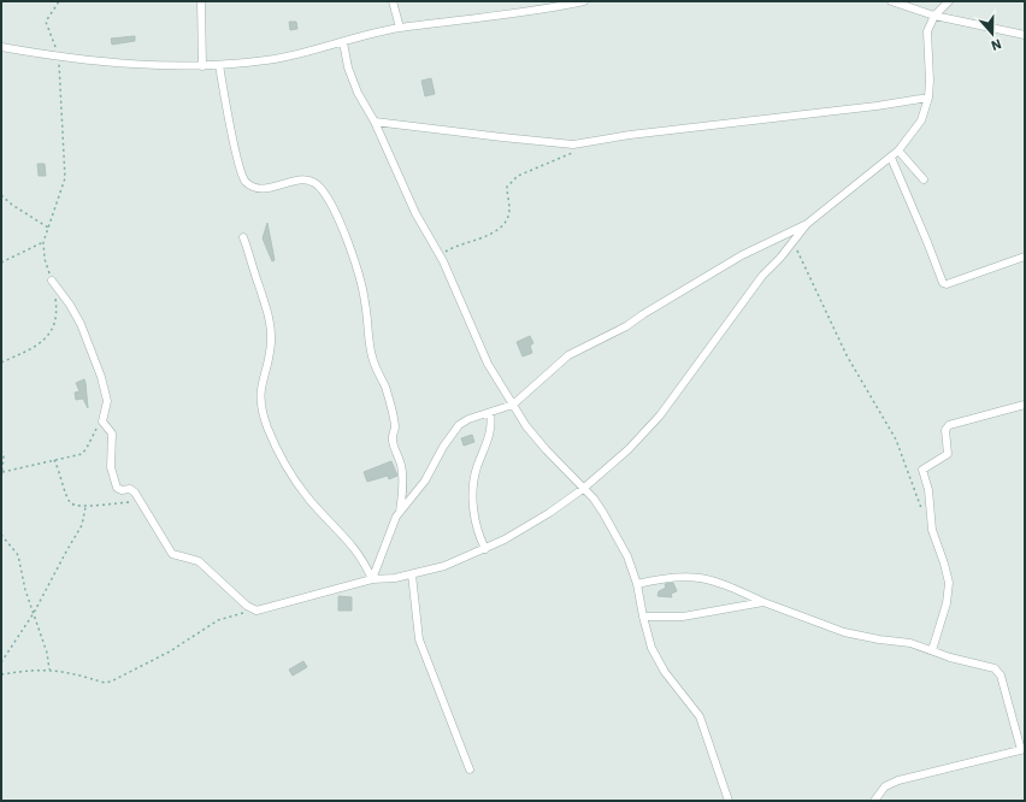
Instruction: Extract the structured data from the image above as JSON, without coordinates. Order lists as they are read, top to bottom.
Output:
{
  "north": "bottom"
}
